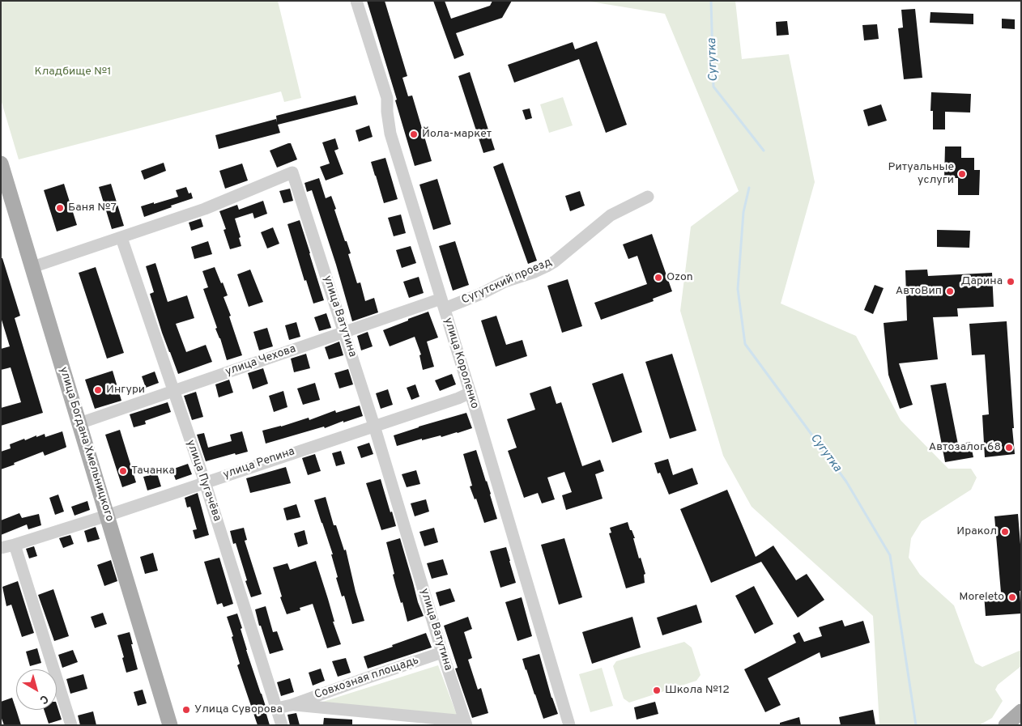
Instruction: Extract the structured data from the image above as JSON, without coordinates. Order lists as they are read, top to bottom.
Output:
{
  "streets": {
    "main road": ["улица Богдана Хмельницкого"],
    "street": [
      "Сугутский проезд",
      "улица Ватутина",
      "улица Чехова",
      "улица Короленко",
      "улица Репина",
      "улица Пугачёва",
      "Совхозная площадь"
    ]
  },
  "crossings": [
    ["Сугутский проезд", "улица Чехова"],
    ["Сугутский проезд", "улица Короленко"],
    ["улица Ватутина", "улица Чехова"],
    ["улица Ватутина", "улица Богдана Хмельницкого"],
    ["улица Ватутина", "улица Репина"],
    ["улица Ватутина", "улица Пугачёва"],
    ["улица Ватутина", "Совхозная площадь"],
    ["улица Чехова", "улица Короленко"],
    ["улица Чехова", "улица Богдана Хмельницкого"],
    ["улица Чехова", "улица Пугачёва"],
    ["улица Короленко", "улица Репина"],
    ["улица Богдана Хмельницкого", "улица Репина"],
    ["улица Репина", "улица Пугачёва"],
    ["улица Пугачёва", "Совхозная площадь"]
  ],
  "water": ["Сугутка"],
  "parks": ["Кладбище №1"],
  "places": [
    "Йола-маркет",
    "Ритуальные услуги",
    "Баня №7",
    "Ozon",
    "Дарина",
    "АвтоВип",
    "Ингури",
    "Автозалог 68",
    "Тачанка",
    "Иракол",
    "Moreleto",
    "Школа №12",
    "Улица Суворова"
  ],
  "north": "bottom right"
}
